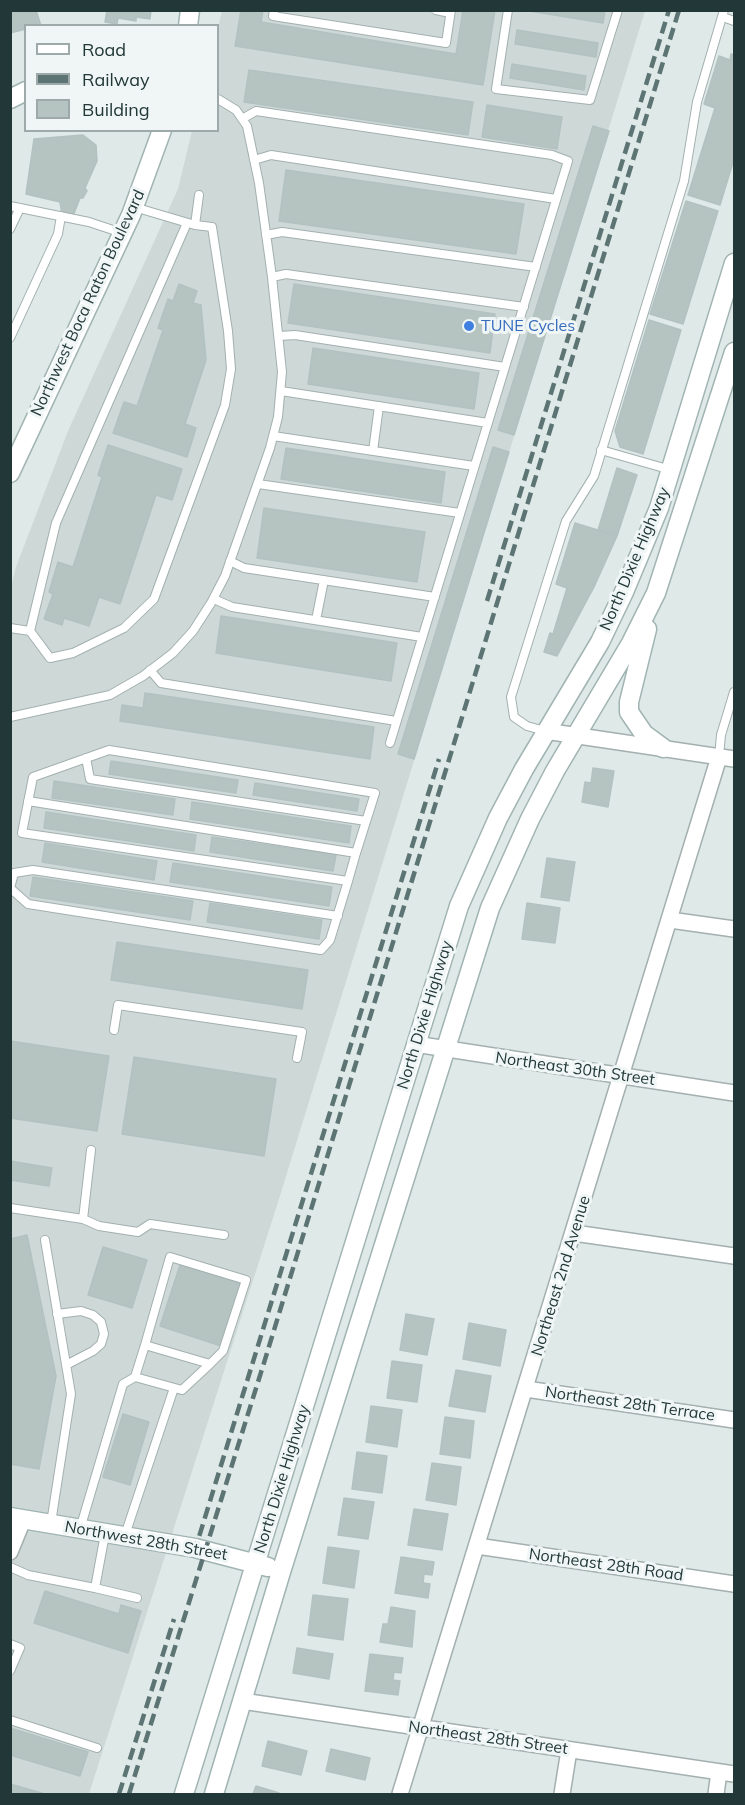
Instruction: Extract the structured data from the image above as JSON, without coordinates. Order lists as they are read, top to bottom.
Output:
{
  "streets": {
    "main road": ["Northwest Boca Raton Boulevard", "North Dixie Highway", "Northwest 28th Street"],
    "street": [
      "Northeast 30th Street",
      "Northeast 2nd Avenue",
      "Northeast 28th Terrace",
      "Northeast 28th Road",
      "Northeast 28th Street"
    ]
  },
  "crossings": [
    ["North Dixie Highway", "Northeast 30th Street"],
    ["North Dixie Highway", "Northwest 28th Street"],
    ["North Dixie Highway", "Northeast 28th Street"],
    ["Northeast 30th Street", "Northeast 2nd Avenue"],
    ["Northeast 2nd Avenue", "Northeast 28th Terrace"],
    ["Northeast 2nd Avenue", "Northeast 28th Road"],
    ["Northeast 2nd Avenue", "Northeast 28th Street"]
  ],
  "places": ["TUNE Cycles"],
  "legend": ["Road", "Railway", "Building"]
}
